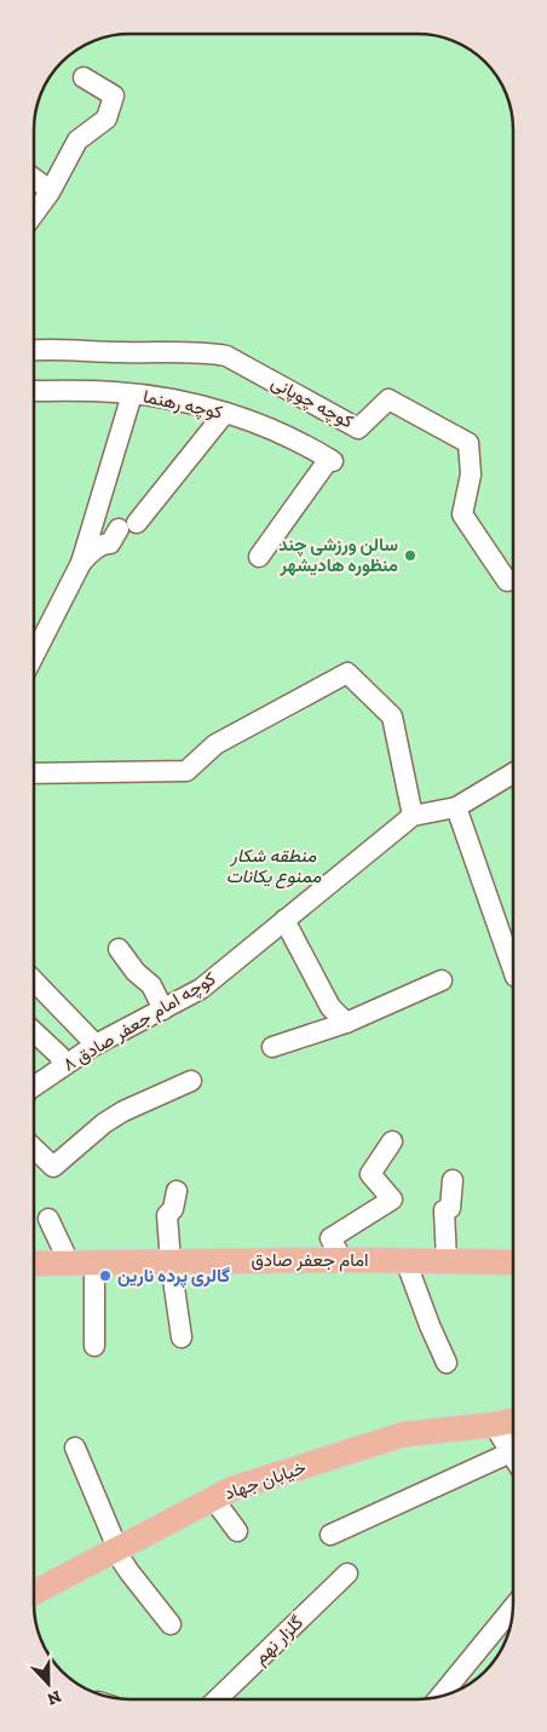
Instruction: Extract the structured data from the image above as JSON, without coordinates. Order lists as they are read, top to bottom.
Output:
{
  "streets": {
    "main road": ["امام جعفر صادق", "خیابان جهاد"],
    "street": [
      "کوچه چوپانی",
      "کوچه رهنما",
      "کوچه امام جعفر صادق ۸",
      "گلزار نهم"
    ]
  },
  "parks": ["منطقه شکار ممنوع یکانات"],
  "places": ["سالن ورزشی چند منظوره هادیشهر", "گالری پرده نارین"],
  "north": "bottom"
}
